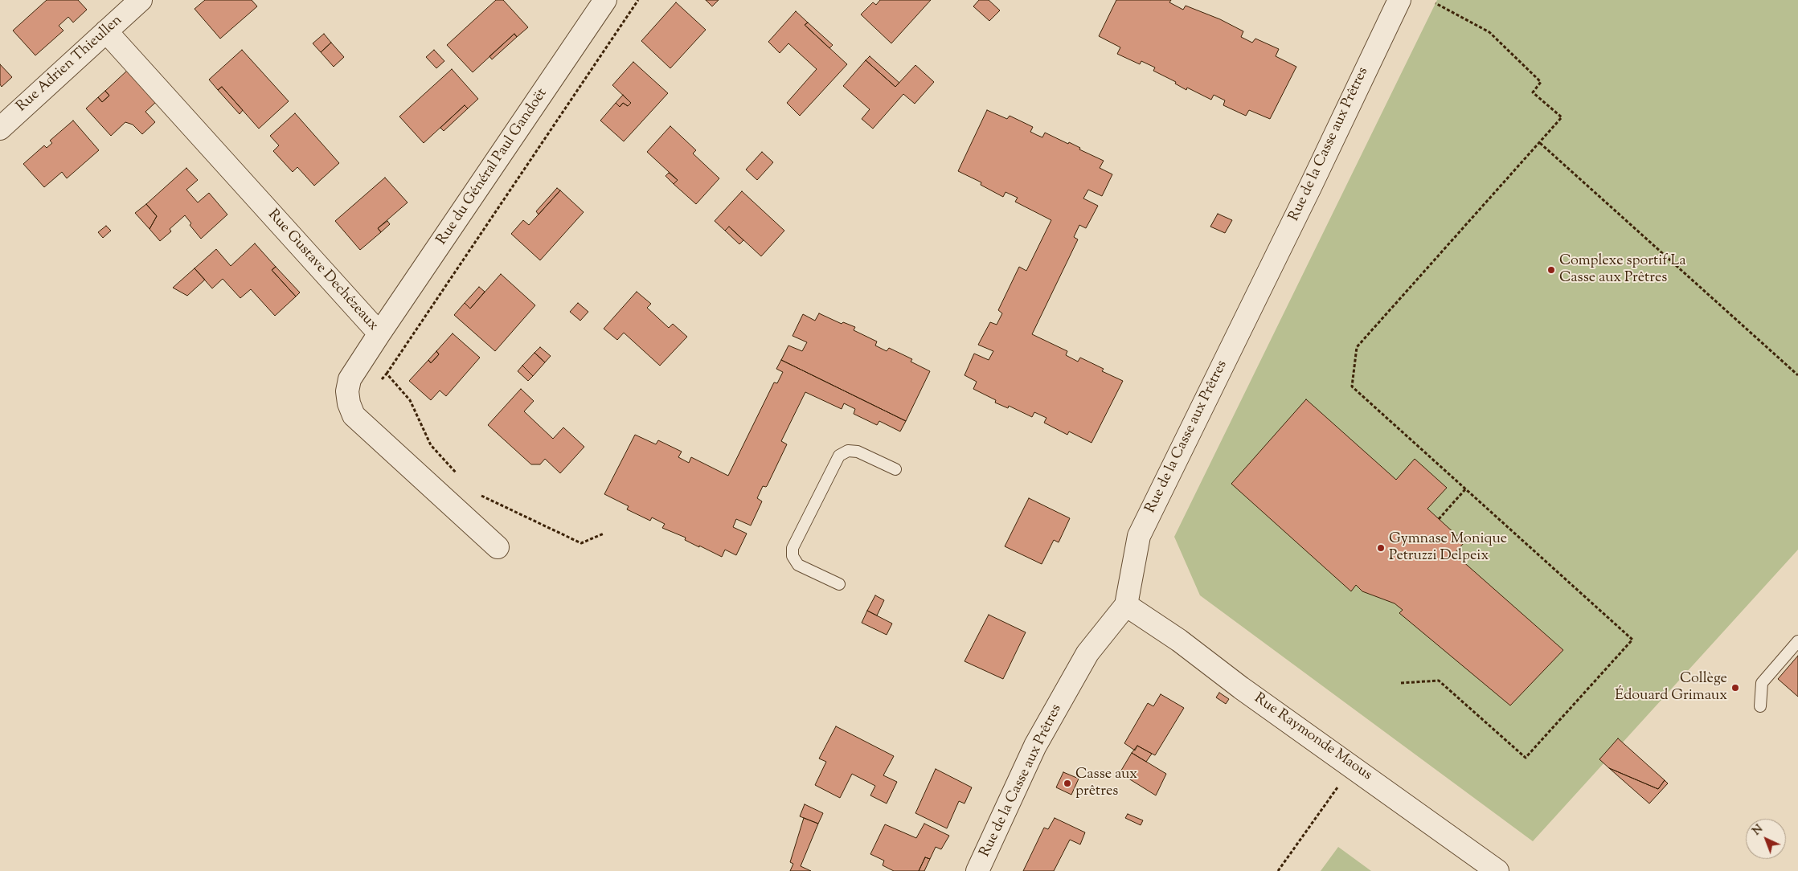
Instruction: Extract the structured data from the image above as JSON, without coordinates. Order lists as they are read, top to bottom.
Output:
{
  "streets": {
    "street": [
      "Rue Adrien Thieullen",
      "Rue de la Casse aux Prêtres",
      "Rue du Général Paul Gandoët",
      "Rue Gustave Dechézeaux",
      "Rue Raymonde Maous"
    ]
  },
  "crossings": [
    ["Rue Adrien Thieullen", "Rue Gustave Dechézeaux"],
    ["Rue de la Casse aux Prêtres", "Rue Raymonde Maous"],
    ["Rue du Général Paul Gandoët", "Rue Gustave Dechézeaux"]
  ],
  "places": [
    "Complexe sportif La Casse aux Prêtres",
    "Gymnase Monique Petruzzi Delpeix",
    "Collège Édouard Grimaux",
    "Casse aux prêtres"
  ],
  "north": "top left"
}
